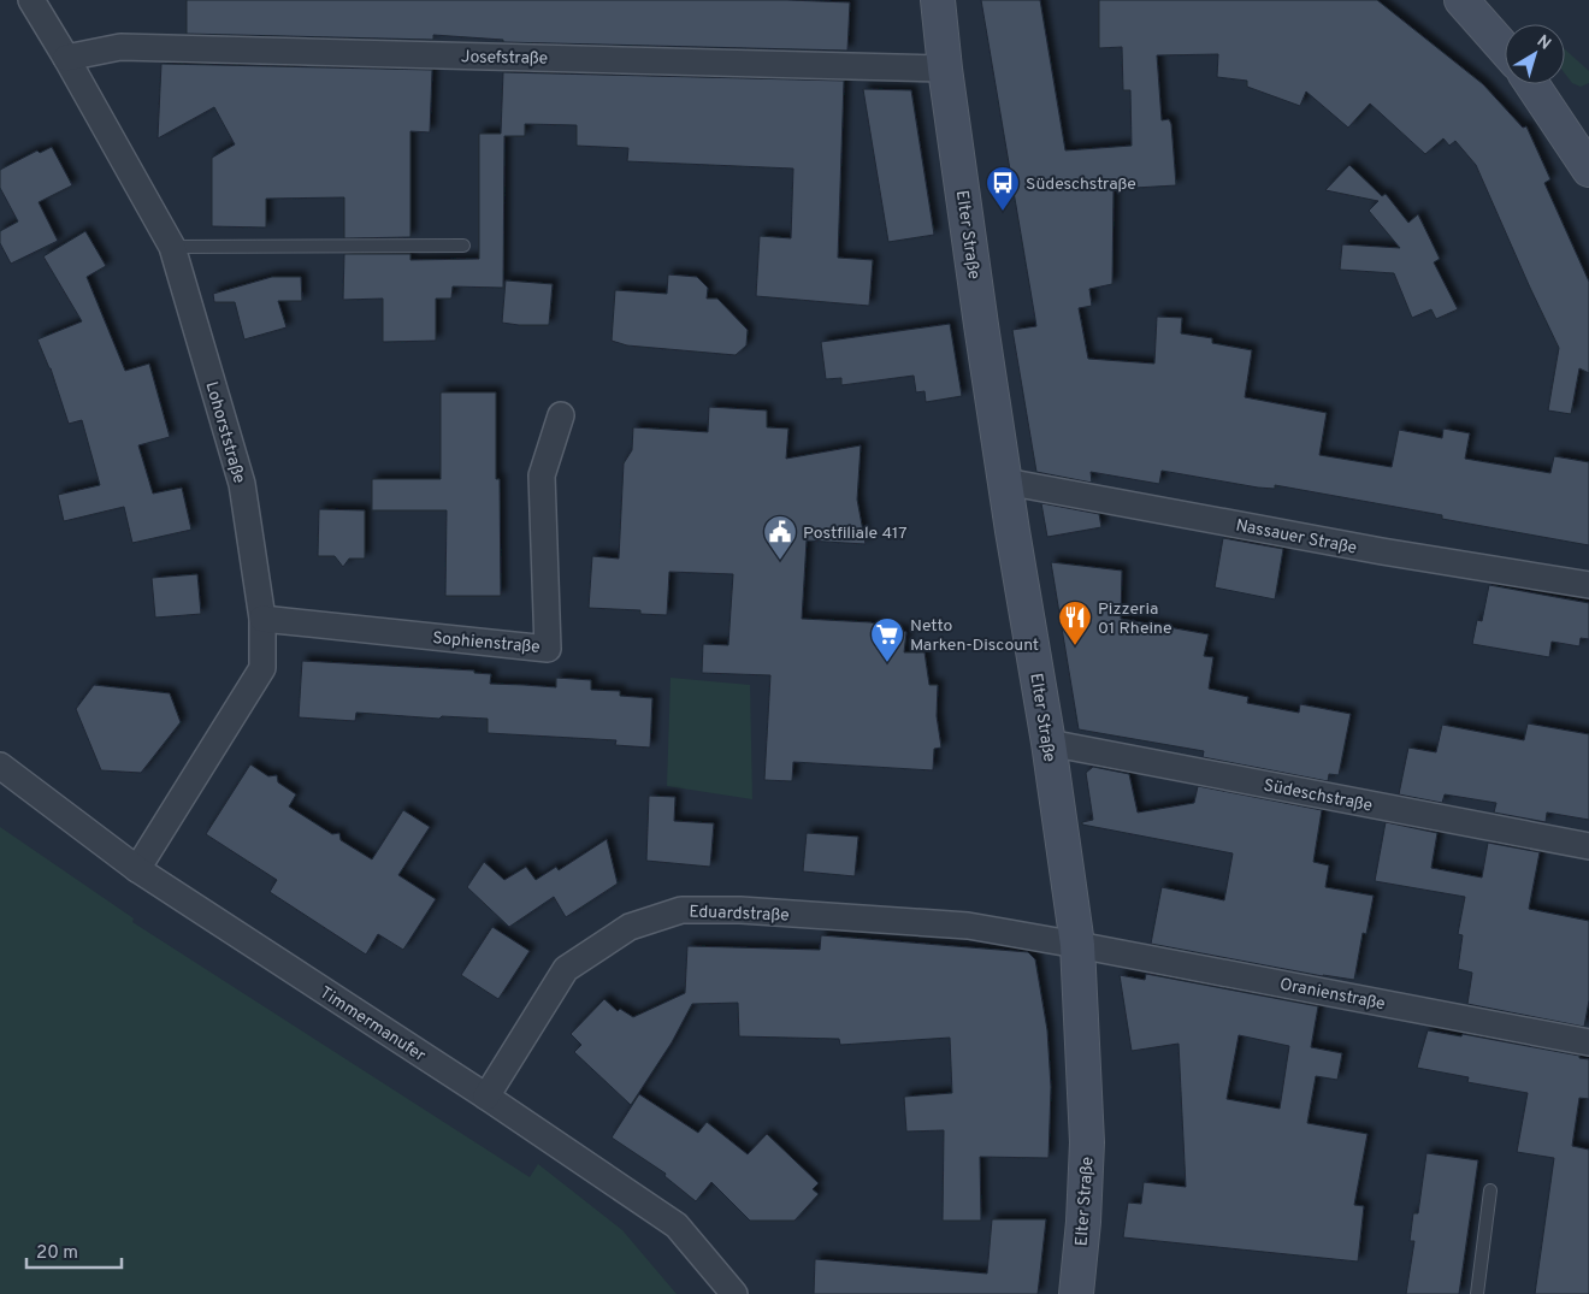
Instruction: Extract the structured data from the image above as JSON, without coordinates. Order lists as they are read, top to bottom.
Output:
{
  "streets": {
    "main road": ["Elter Straße"],
    "street": [
      "Josefstraße",
      "Lohorststraße",
      "Nassauer Straße",
      "Sophienstraße",
      "Südeschstraße",
      "Eduardstraße",
      "Oranienstraße",
      "Timmermanufer"
    ]
  },
  "crossings": [
    ["Josefstraße", "Elter Straße"],
    ["Josefstraße", "Lohorststraße"],
    ["Elter Straße", "Nassauer Straße"],
    ["Elter Straße", "Südeschstraße"],
    ["Elter Straße", "Eduardstraße"],
    ["Elter Straße", "Oranienstraße"],
    ["Lohorststraße", "Sophienstraße"],
    ["Lohorststraße", "Timmermanufer"],
    ["Eduardstraße", "Oranienstraße"],
    ["Eduardstraße", "Timmermanufer"]
  ],
  "places": {
    "bus stop": ["Südeschstraße"],
    "public building": ["Postfiliale 417"],
    "restaurant": ["Pizzeria 01 Rheine"],
    "supermarket": ["Netto Marken-Discount"]
  },
  "scale_bar": "20 m",
  "north": "top right"
}
